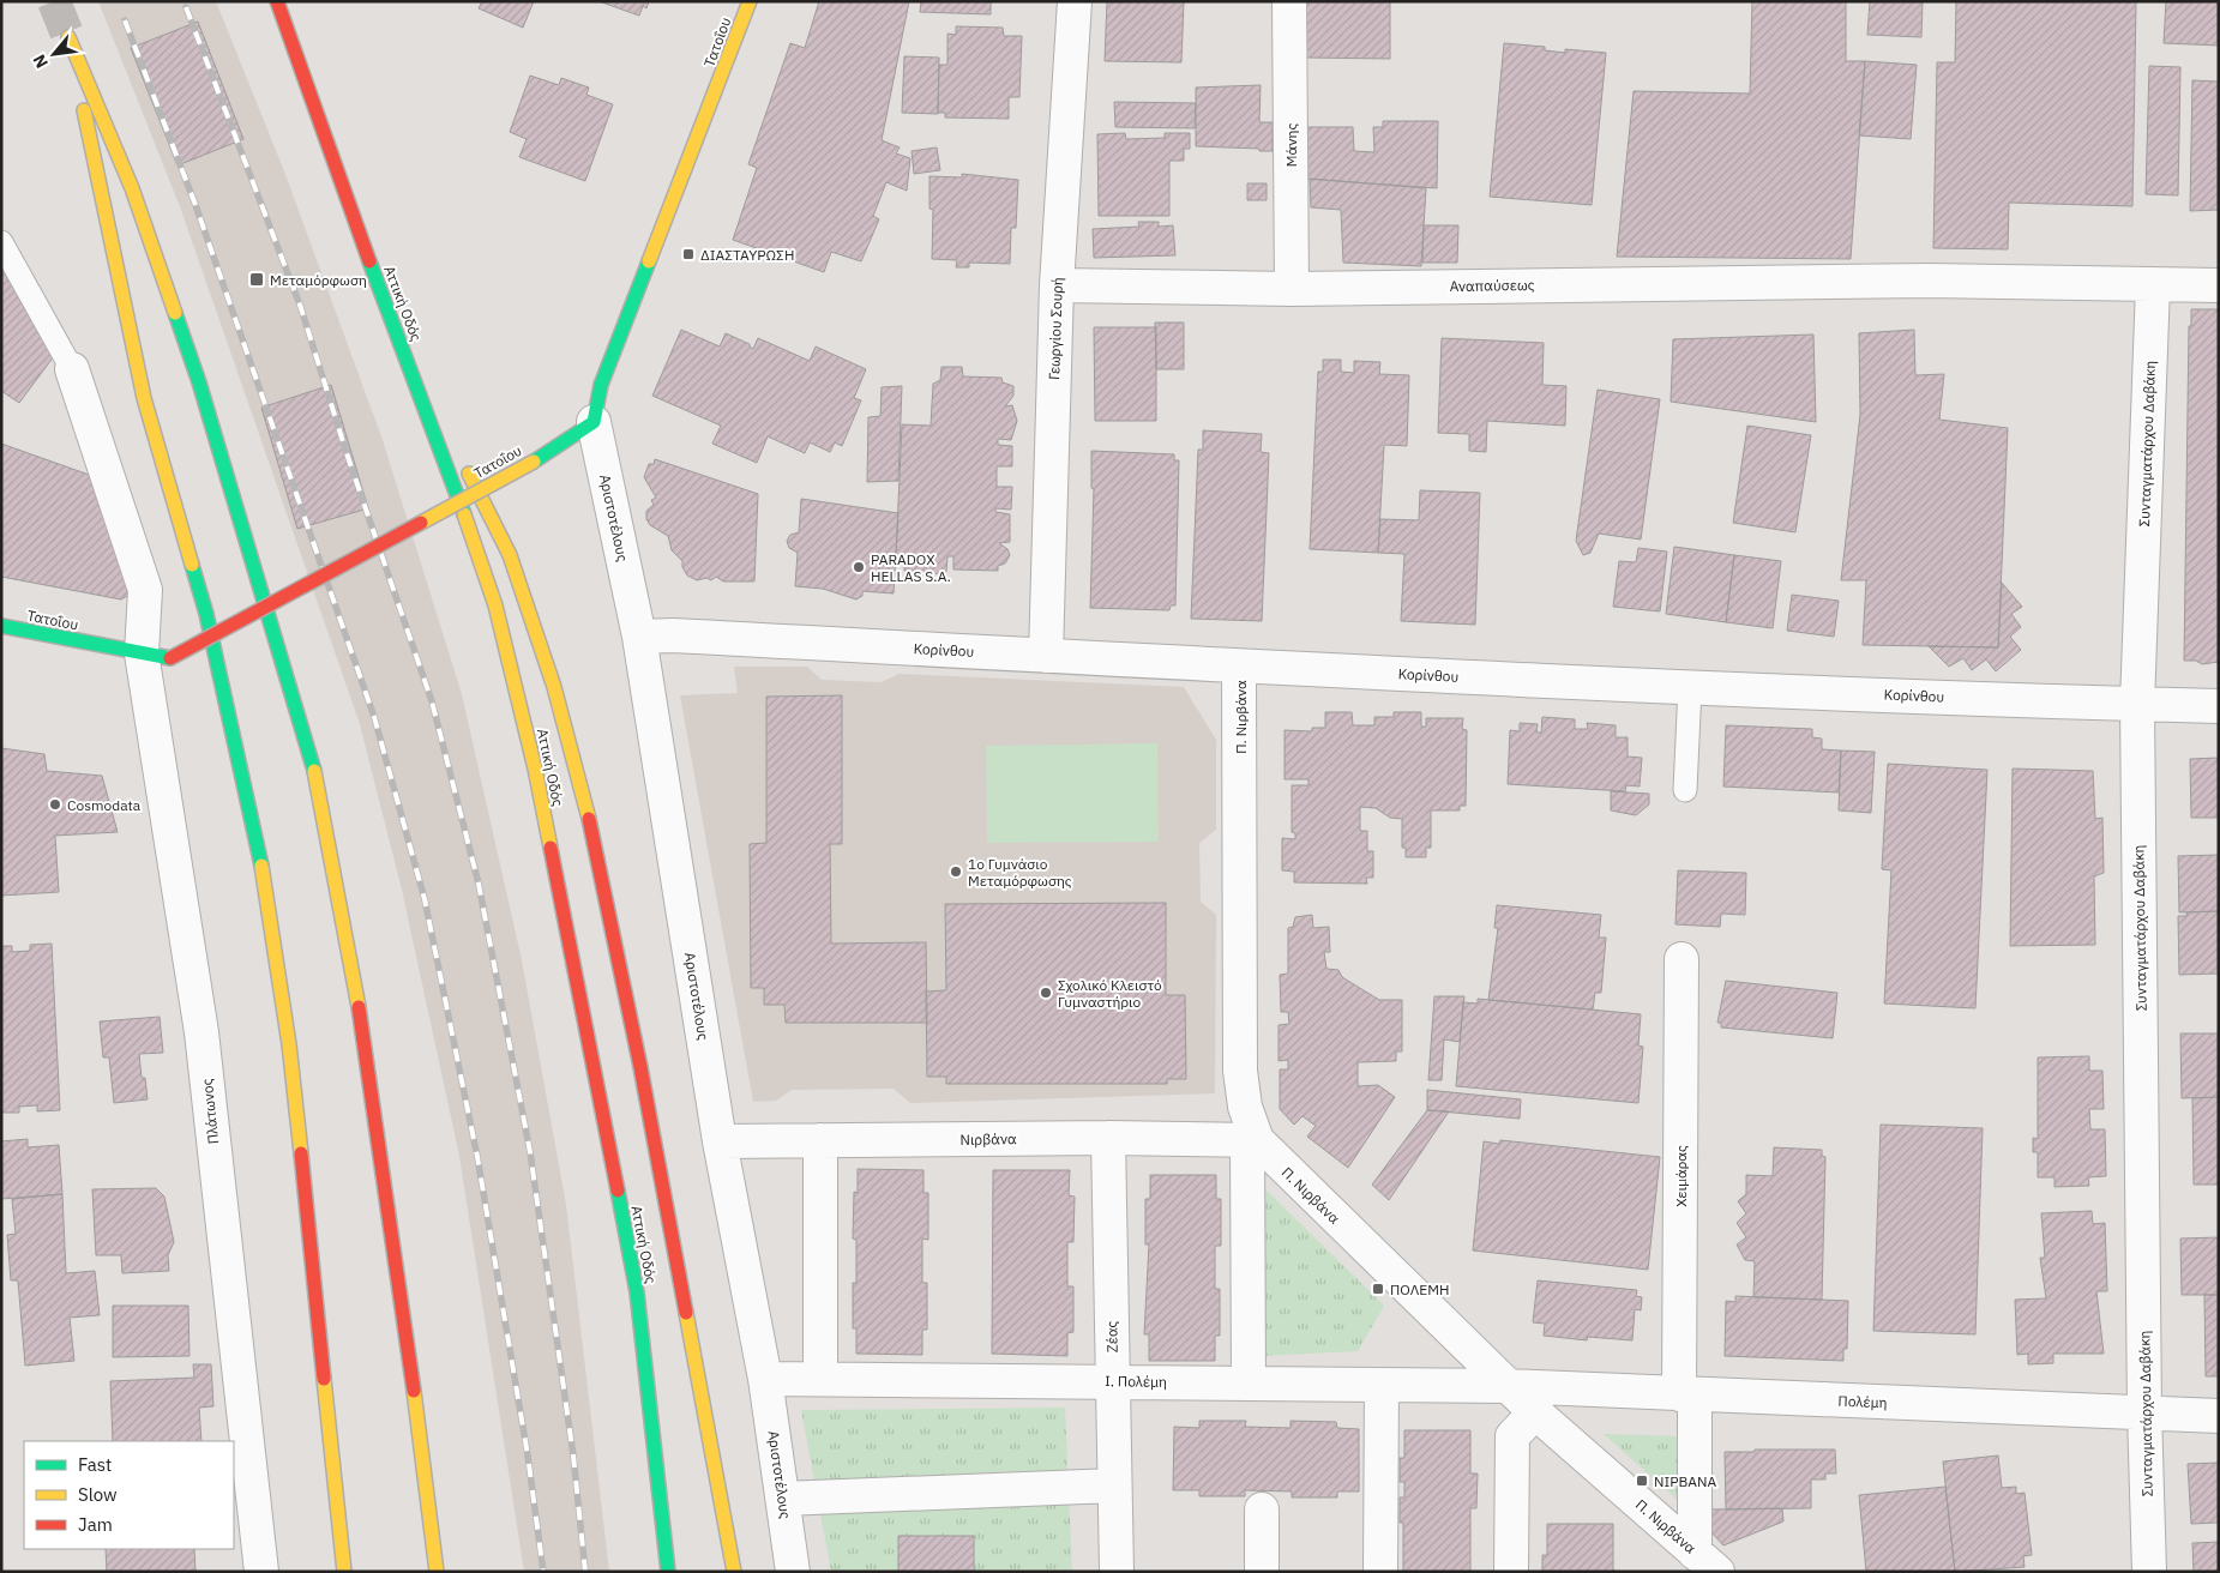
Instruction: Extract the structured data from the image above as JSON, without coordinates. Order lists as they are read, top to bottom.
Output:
{
  "streets": {
    "main road": ["Τατοΐου", "Αττική Οδός"],
    "street": [
      "Μάνης",
      "Αναπαύσεως",
      "Γεωργίου Σουρή",
      "Συνταγματάρχου Δαβάκη",
      "Αριστοτέλους",
      "Κορίνθου",
      "Π. Νιρβάνα",
      "Πλάτωνος",
      "Νιρβάνα",
      "Χειμάρας",
      "Ζέας",
      "Ι. Πολέμη",
      "Πολέμη"
    ]
  },
  "crossings": [
    ["Τατοΐου", "Αριστοτέλους"],
    ["Τατοΐου", "Πλάτωνος"],
    ["Μάνης", "Αναπαύσεως"],
    ["Αναπαύσεως", "Γεωργίου Σουρή"],
    ["Αναπαύσεως", "Συνταγματάρχου Δαβάκη"],
    ["Γεωργίου Σουρή", "Κορίνθου"],
    ["Συνταγματάρχου Δαβάκη", "Κορίνθου"],
    ["Συνταγματάρχου Δαβάκη", "Πολέμη"],
    ["Αριστοτέλους", "Κορίνθου"],
    ["Αριστοτέλους", "Νιρβάνα"],
    ["Αριστοτέλους", "Ι. Πολέμη"],
    ["Κορίνθου", "Π. Νιρβάνα"],
    ["Π. Νιρβάνα", "Νιρβάνα"],
    ["Π. Νιρβάνα", "Χειμάρας"],
    ["Π. Νιρβάνα", "Ι. Πολέμη"],
    ["Π. Νιρβάνα", "Πολέμη"],
    ["Νιρβάνα", "Ζέας"],
    ["Χειμάρας", "Πολέμη"],
    ["Ζέας", "Ι. Πολέμη"],
    ["Ι. Πολέμη", "Πολέμη"]
  ],
  "places": {
    "transit": [
      "ΔΙΑΣΤΑΥΡΩΣΗ",
      "Μεταμόρφωση",
      "ΠΟΛΕΜΗ",
      "ΝΙΡΒΑΝΑ"
    ],
    "other": [
      "PARADOX HELLAS S.A.",
      "Cosmodata",
      "1ο Γυμνάσιο Μεταμόρφωσης",
      "Σχολικό Κλειστό Γυμναστήριο"
    ]
  },
  "legend": ["Fast", "Slow", "Jam"],
  "north": "bottom left"
}
